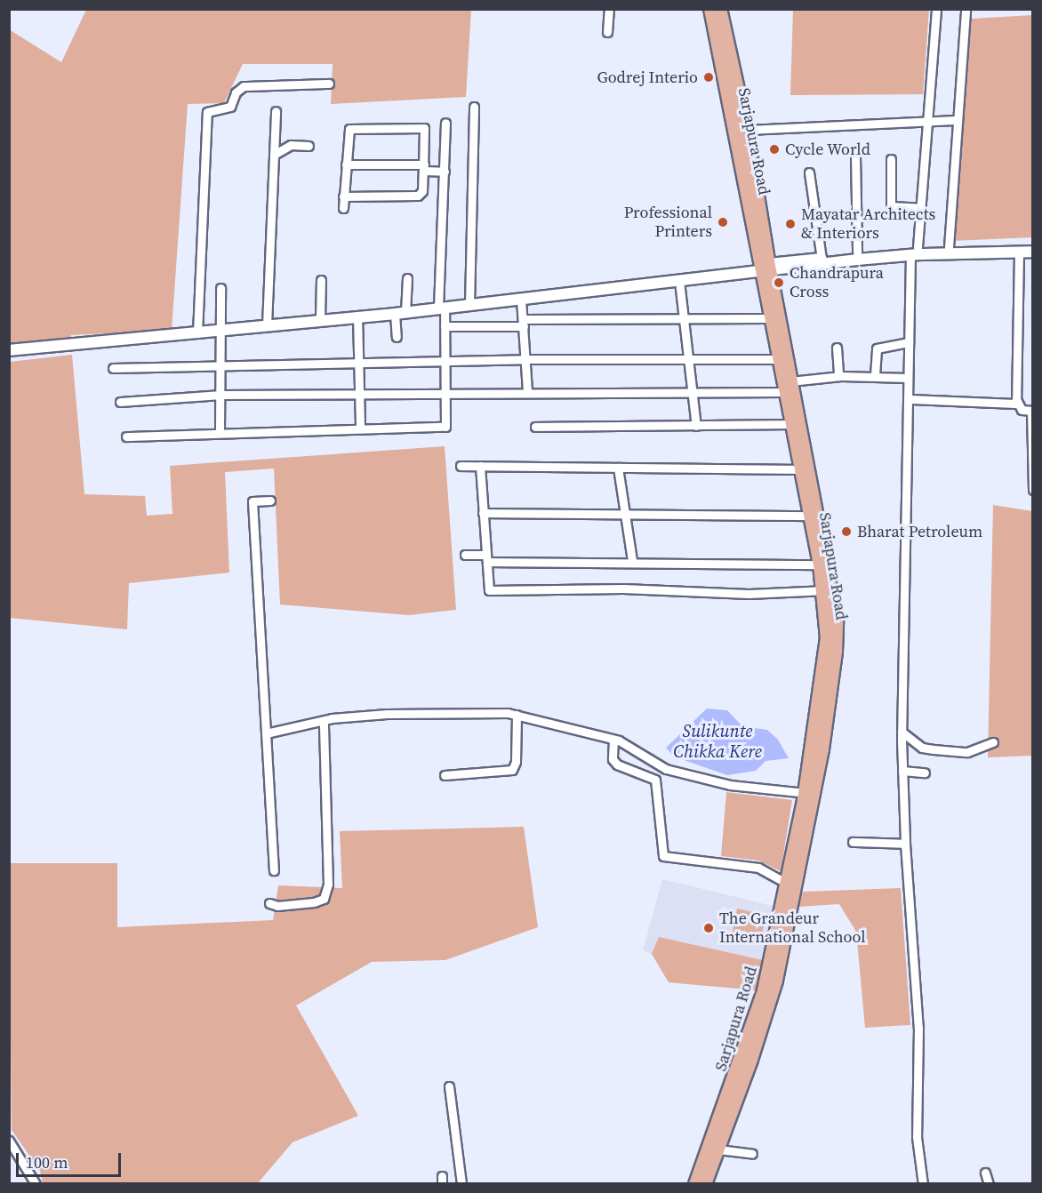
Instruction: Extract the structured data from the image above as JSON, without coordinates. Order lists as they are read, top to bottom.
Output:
{
  "streets": {
    "main road": ["Sarjapura Road"]
  },
  "water": ["Sulikunte Chikka Kere"],
  "places": [
    "Godrej Interio",
    "Cycle World",
    "Professional Printers",
    "Mayatar Architects & Interiors",
    "Chandrapura Cross",
    "Bharat Petroleum",
    "The Grandeur International School"
  ],
  "scale_bar": "100 m"
}
